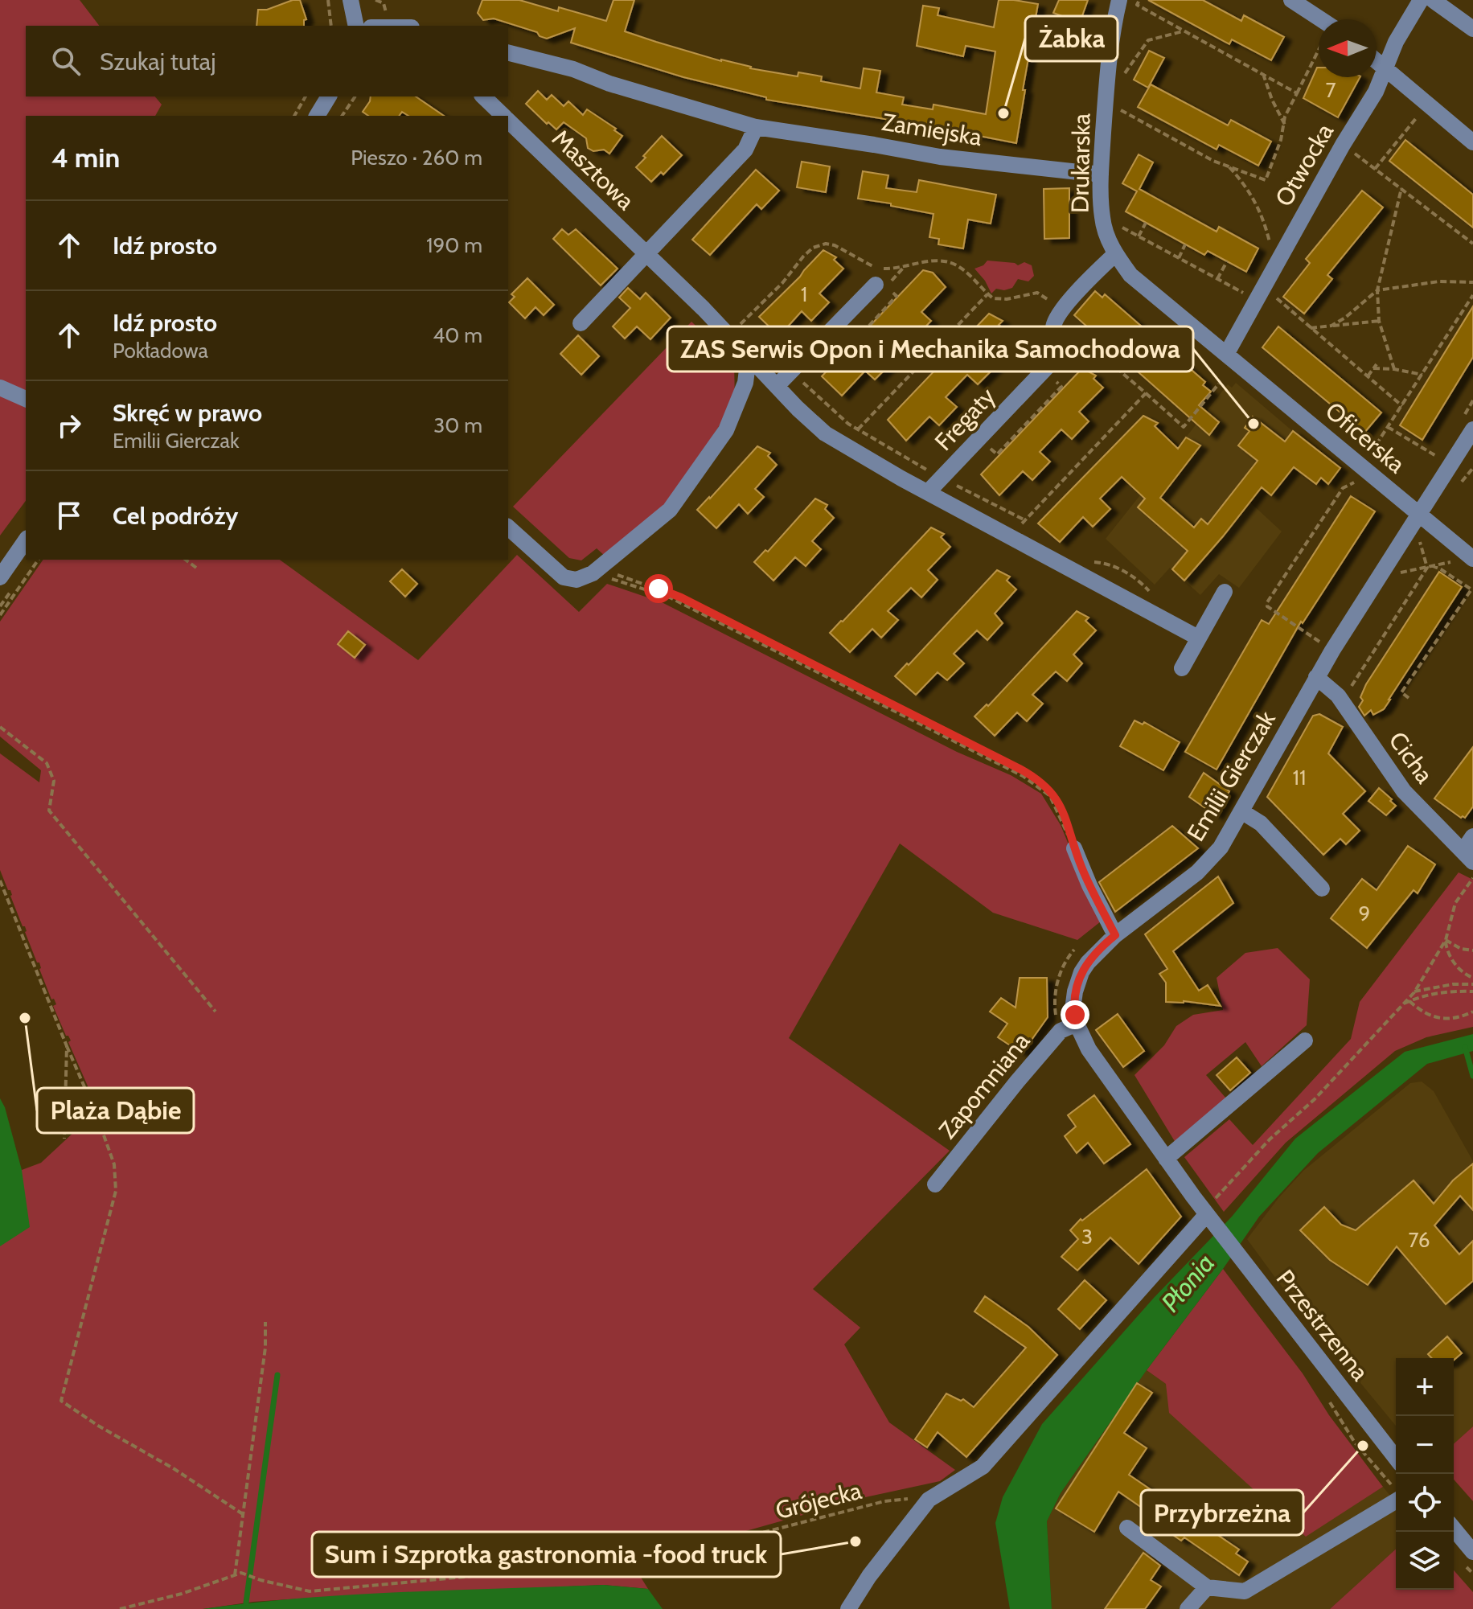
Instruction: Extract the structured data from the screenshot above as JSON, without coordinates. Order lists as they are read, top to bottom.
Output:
{
  "streets": {
    "street": [
      "Zamiejska",
      "Drukarska",
      "Otwocka",
      "Masztowa",
      "Fregaty",
      "Oficerska",
      "Cicha",
      "Emilii Gierczak",
      "Zapomniana",
      "Przestrzenna"
    ],
    "path": ["Grójecka"]
  },
  "crossings": [
    ["Zamiejska", "Drukarska"],
    ["Drukarska", "Otwocka"],
    ["Drukarska", "Oficerska"],
    ["Otwocka", "Oficerska"],
    ["Oficerska", "Emilii Gierczak"],
    ["Cicha", "Emilii Gierczak"],
    ["Emilii Gierczak", "Zapomniana"],
    ["Emilii Gierczak", "Przestrzenna"]
  ],
  "water": ["Płonia"],
  "places": [
    "Żabka",
    "ZAS Serwis Opon i Mechanika Samochodowa",
    "Plaża Dąbie",
    "Przybrzeżna",
    "Sum i Szprotka gastronomia -food truck"
  ],
  "house_numbers": [
    "7",
    "1",
    "11",
    "9",
    "3",
    "76"
  ],
  "north": "left",
  "page": {
    "search": "Szukaj tutaj",
    "heading": ["4 min", "Pieszo · 260 m"],
    "list": [
      ["Idź prosto", "190 m"],
      ["Idź prosto", "Pokładowa", "40 m"],
      ["Skręć w prawo", "Emilii Gierczak", "30 m"],
      "Cel podróży"
    ],
    "map_buttons": ["+", "−"]
  }
}
